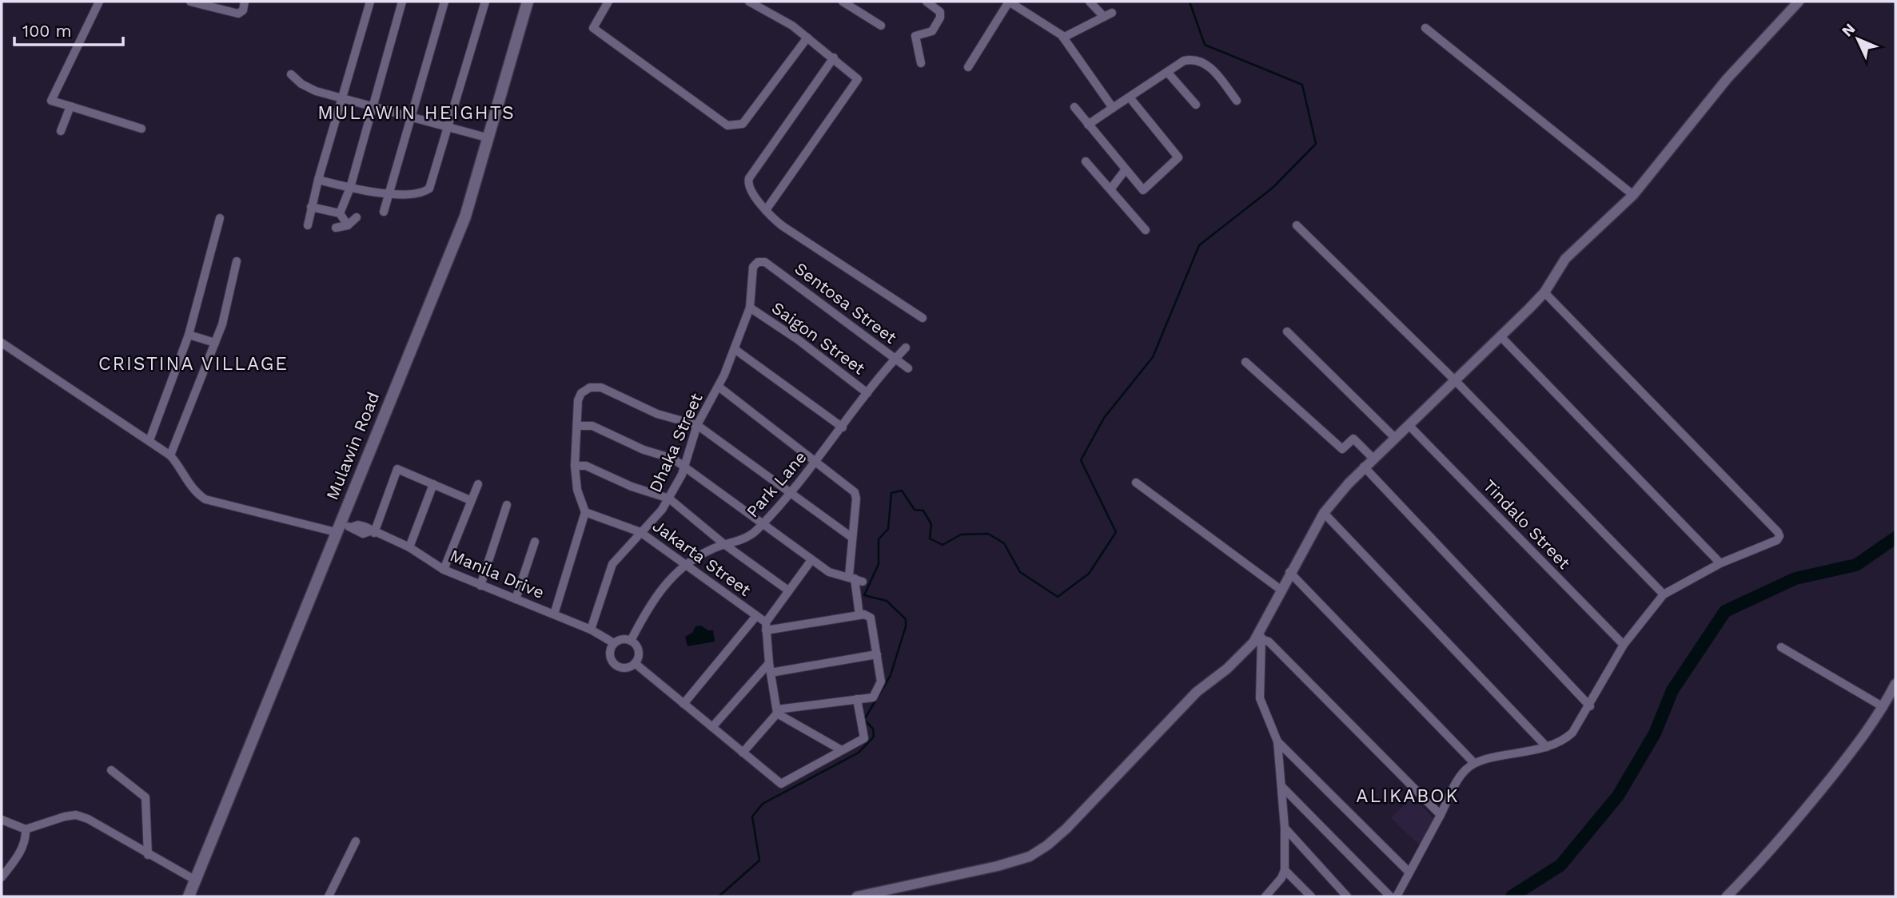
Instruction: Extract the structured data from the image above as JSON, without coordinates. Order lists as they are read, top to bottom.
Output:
{
  "streets": {
    "main road": ["Mulawin Road"],
    "street": [
      "Sentosa Street",
      "Saigon Street",
      "Dhaka Street",
      "Park Lane",
      "Tindalo Street",
      "Jakarta Street",
      "Manila Drive"
    ]
  },
  "crossings": [
    ["Sentosa Street", "Dhaka Street"],
    ["Sentosa Street", "Park Lane"],
    ["Saigon Street", "Dhaka Street"],
    ["Saigon Street", "Park Lane"],
    ["Dhaka Street", "Jakarta Street"],
    ["Dhaka Street", "Manila Drive"],
    ["Mulawin Road", "Manila Drive"],
    ["Park Lane", "Jakarta Street"],
    ["Park Lane", "Manila Drive"]
  ],
  "districts": ["MULAWIN HEIGHTS", "CRISTINA VILLAGE", "ALIKABOK"],
  "scale_bar": "100 m",
  "north": "top left"
}
